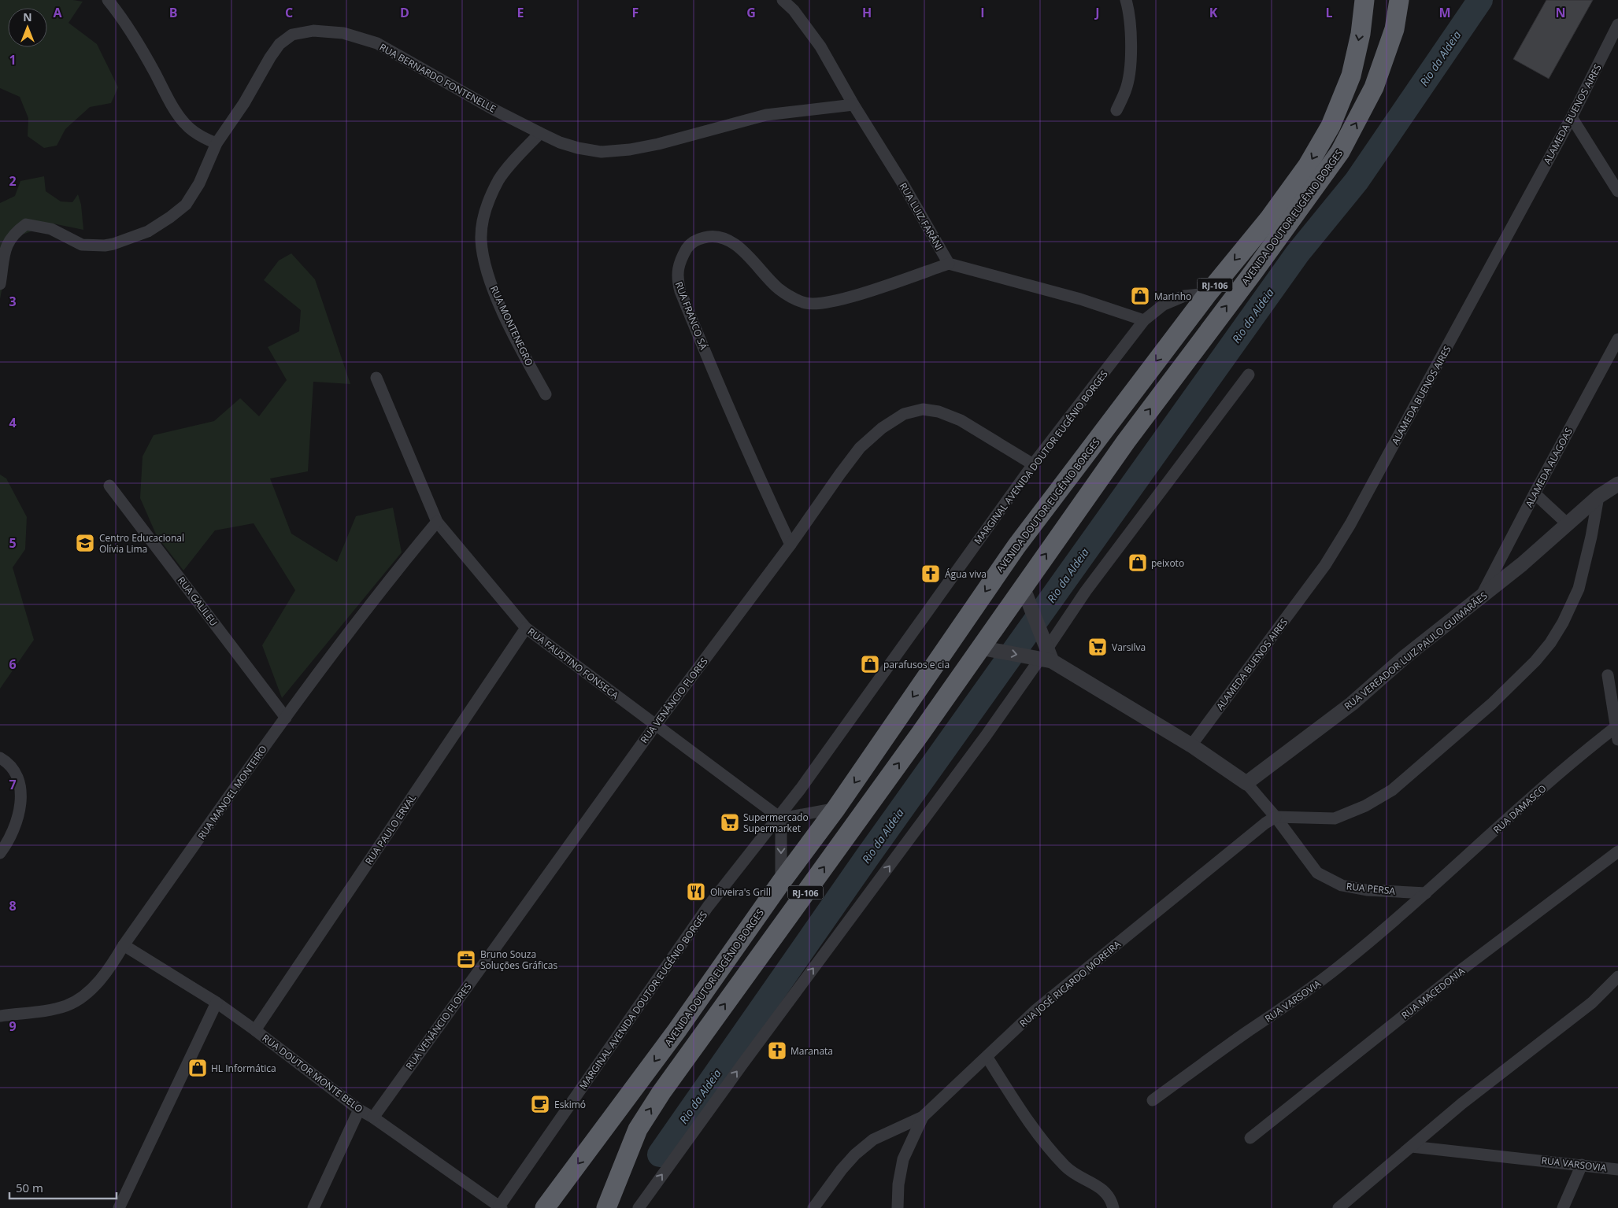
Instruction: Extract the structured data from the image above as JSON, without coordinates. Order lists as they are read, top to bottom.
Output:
{
  "streets": {
    "highway": ["AVENIDA DOUTOR EUGÊNIO BORGES", "RJ-106"],
    "street": [
      "RUA BERNARDO FONTENELLE",
      "ALAMEDA BUENOS AIRES",
      "RUA LUIZ FARÂNI",
      "RUA FRANCO SÁ",
      "RUA MONTENEGRO",
      "MARGINAL AVENIDA DOUTOR EUGÊNIO BORGES",
      "ALAMEDA ALAGOAS",
      "RUA GALILEU",
      "RUA VEREADOR LUIZ PAULO GUIMARÃES",
      "RUA FAUSTINO FONSECA",
      "RUA VENÂNCIO FLORES",
      "RUA MANOEL MONTEIRO",
      "RUA DAMASCO",
      "RUA PAULO ERVAL",
      "RUA PERSA",
      "RUA JOSÉ RICARDO MOREIRA",
      "RUA MACEDONIA",
      "RUA VARSOVIA",
      "RUA DOUTOR MONTE BELO"
    ]
  },
  "crossings": [
    ["RUA BERNARDO FONTENELLE", "RUA LUIZ FARÂNI"],
    ["RUA BERNARDO FONTENELLE", "RUA MONTENEGRO"],
    ["RUA LUIZ FARÂNI", "RUA FRANCO SÁ"],
    ["AVENIDA DOUTOR EUGÊNIO BORGES", "MARGINAL AVENIDA DOUTOR EUGÊNIO BORGES"],
    ["RUA FRANCO SÁ", "RUA VENÂNCIO FLORES"],
    ["MARGINAL AVENIDA DOUTOR EUGÊNIO BORGES", "RUA FAUSTINO FONSECA"],
    ["MARGINAL AVENIDA DOUTOR EUGÊNIO BORGES", "RUA VENÂNCIO FLORES"],
    ["MARGINAL AVENIDA DOUTOR EUGÊNIO BORGES", "RUA DOUTOR MONTE BELO"],
    ["ALAMEDA ALAGOAS", "RUA VEREADOR LUIZ PAULO GUIMARÃES"],
    ["RUA GALILEU", "RUA MANOEL MONTEIRO"],
    ["RUA FAUSTINO FONSECA", "RUA VENÂNCIO FLORES"],
    ["RUA FAUSTINO FONSECA", "RUA MANOEL MONTEIRO"],
    ["RUA FAUSTINO FONSECA", "RUA PAULO ERVAL"],
    ["RUA VENÂNCIO FLORES", "RUA DOUTOR MONTE BELO"],
    ["RUA MANOEL MONTEIRO", "RUA DOUTOR MONTE BELO"],
    ["RUA DAMASCO", "RUA PERSA"],
    ["RUA DAMASCO", "RUA VARSOVIA"],
    ["RUA PAULO ERVAL", "RUA DOUTOR MONTE BELO"],
    ["RUA PERSA", "RUA JOSÉ RICARDO MOREIRA"],
    ["RUA PERSA", "RUA VARSOVIA"]
  ],
  "water": ["Rio da Aldeia"],
  "places": {
    "shop": [
      "Marinho",
      "peixoto",
      "parafusos e cia",
      "HL Informática"
    ],
    "school or university": ["Centro Educacional Olívia Lima"],
    "church": ["Água viva", "Maranata"],
    "supermarket": ["Varsilva", "Supermercado Supermarket"],
    "restaurant": ["Oliveira's Grill"],
    "office": ["Bruno Souza Soluções Gráficas"],
    "cafe": ["Eskimó"]
  },
  "scale_bar": "50 m",
  "north": "top",
  "grid": {
    "columns": [
      "A",
      "B",
      "C",
      "D",
      "E",
      "F",
      "G",
      "H",
      "I",
      "J",
      "K",
      "L",
      "M",
      "N"
    ],
    "rows": [
      "1",
      "2",
      "3",
      "4",
      "5",
      "6",
      "7",
      "8",
      "9"
    ]
  }
}
